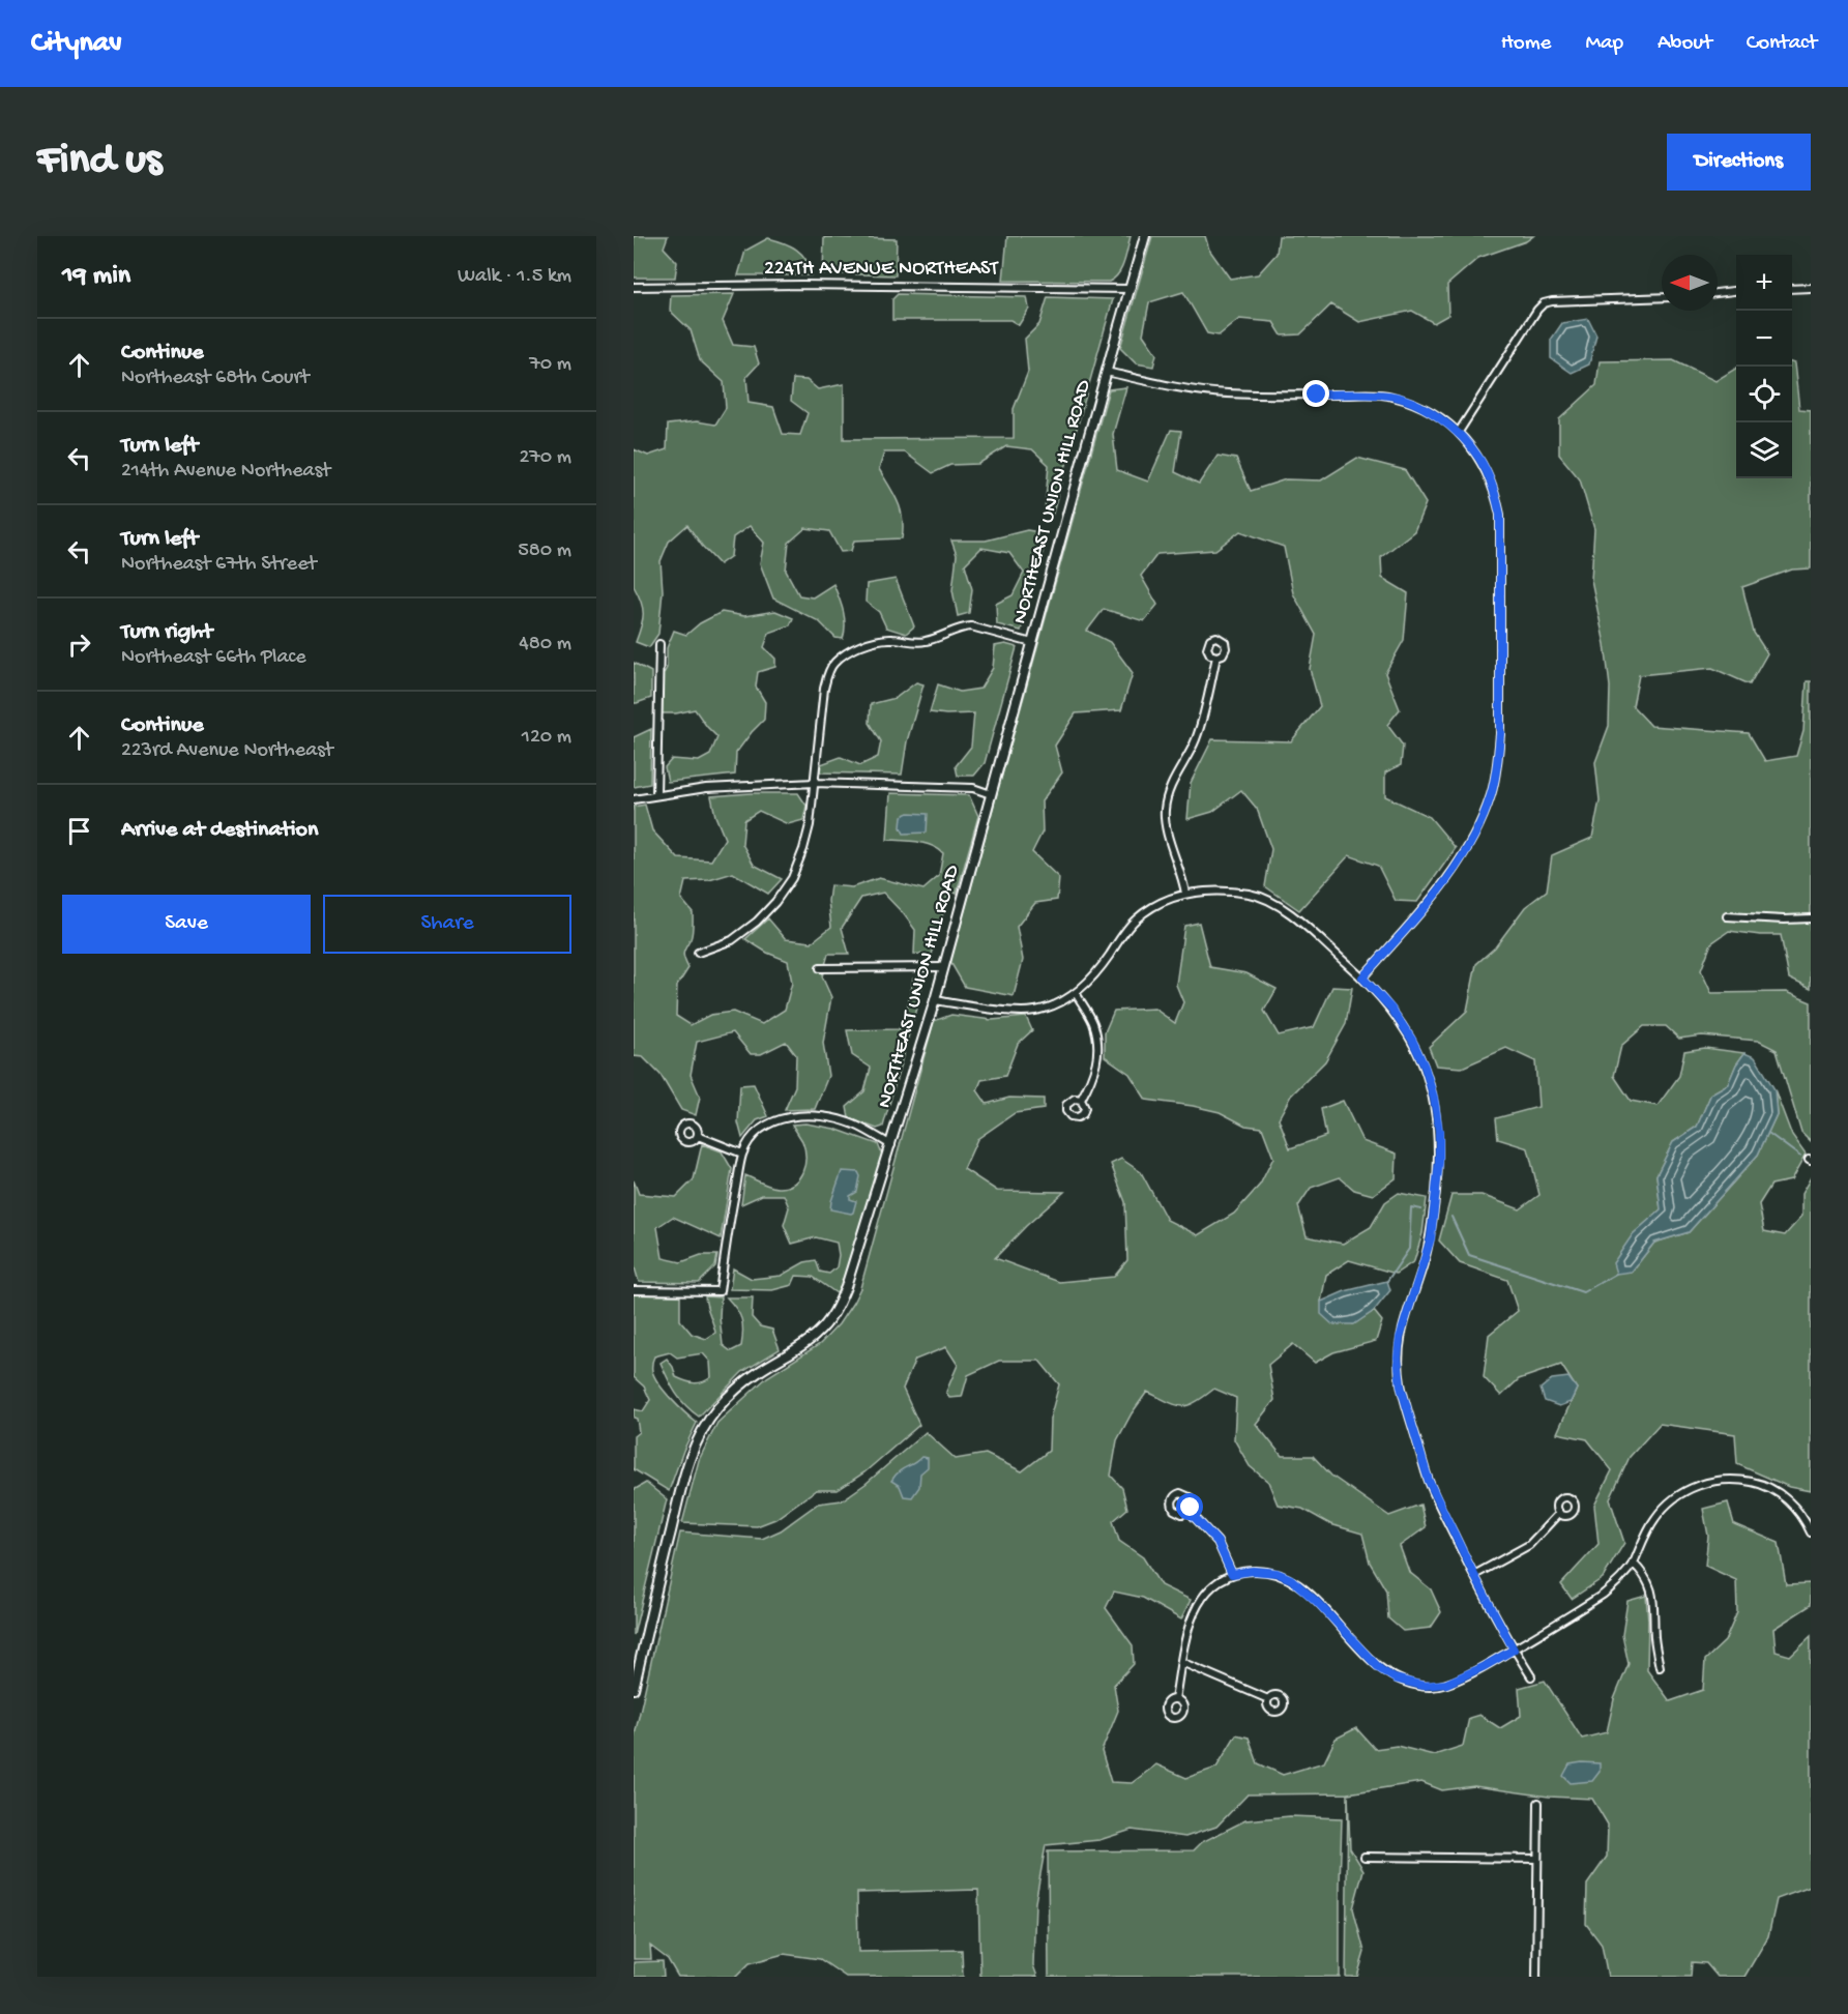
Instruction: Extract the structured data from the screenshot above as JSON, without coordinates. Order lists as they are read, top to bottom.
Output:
{
  "streets": {
    "street": ["224TH AVENUE NORTHEAST", "NORTHEAST UNION HILL ROAD"]
  },
  "crossings": [
    ["224TH AVENUE NORTHEAST", "NORTHEAST UNION HILL ROAD"]
  ],
  "north": "left",
  "page": {
    "header": "Citynav",
    "nav": [
      "Home",
      "Map",
      "About",
      "Contact"
    ],
    "buttons": [
      "Directions",
      ["Save", "Share"]
    ],
    "title": "Find us",
    "heading": ["19 min", "Walk · 1.5 km"],
    "map_buttons": ["+", "−"],
    "list": [
      ["Continue", "Northeast 68th Court", "70 m"],
      ["Turn left", "214th Avenue Northeast", "270 m"],
      ["Turn left", "Northeast 67th Street", "580 m"],
      ["Turn right", "Northeast 66th Place", "480 m"],
      ["Continue", "223rd Avenue Northeast", "120 m"],
      "Arrive at destination"
    ]
  }
}
